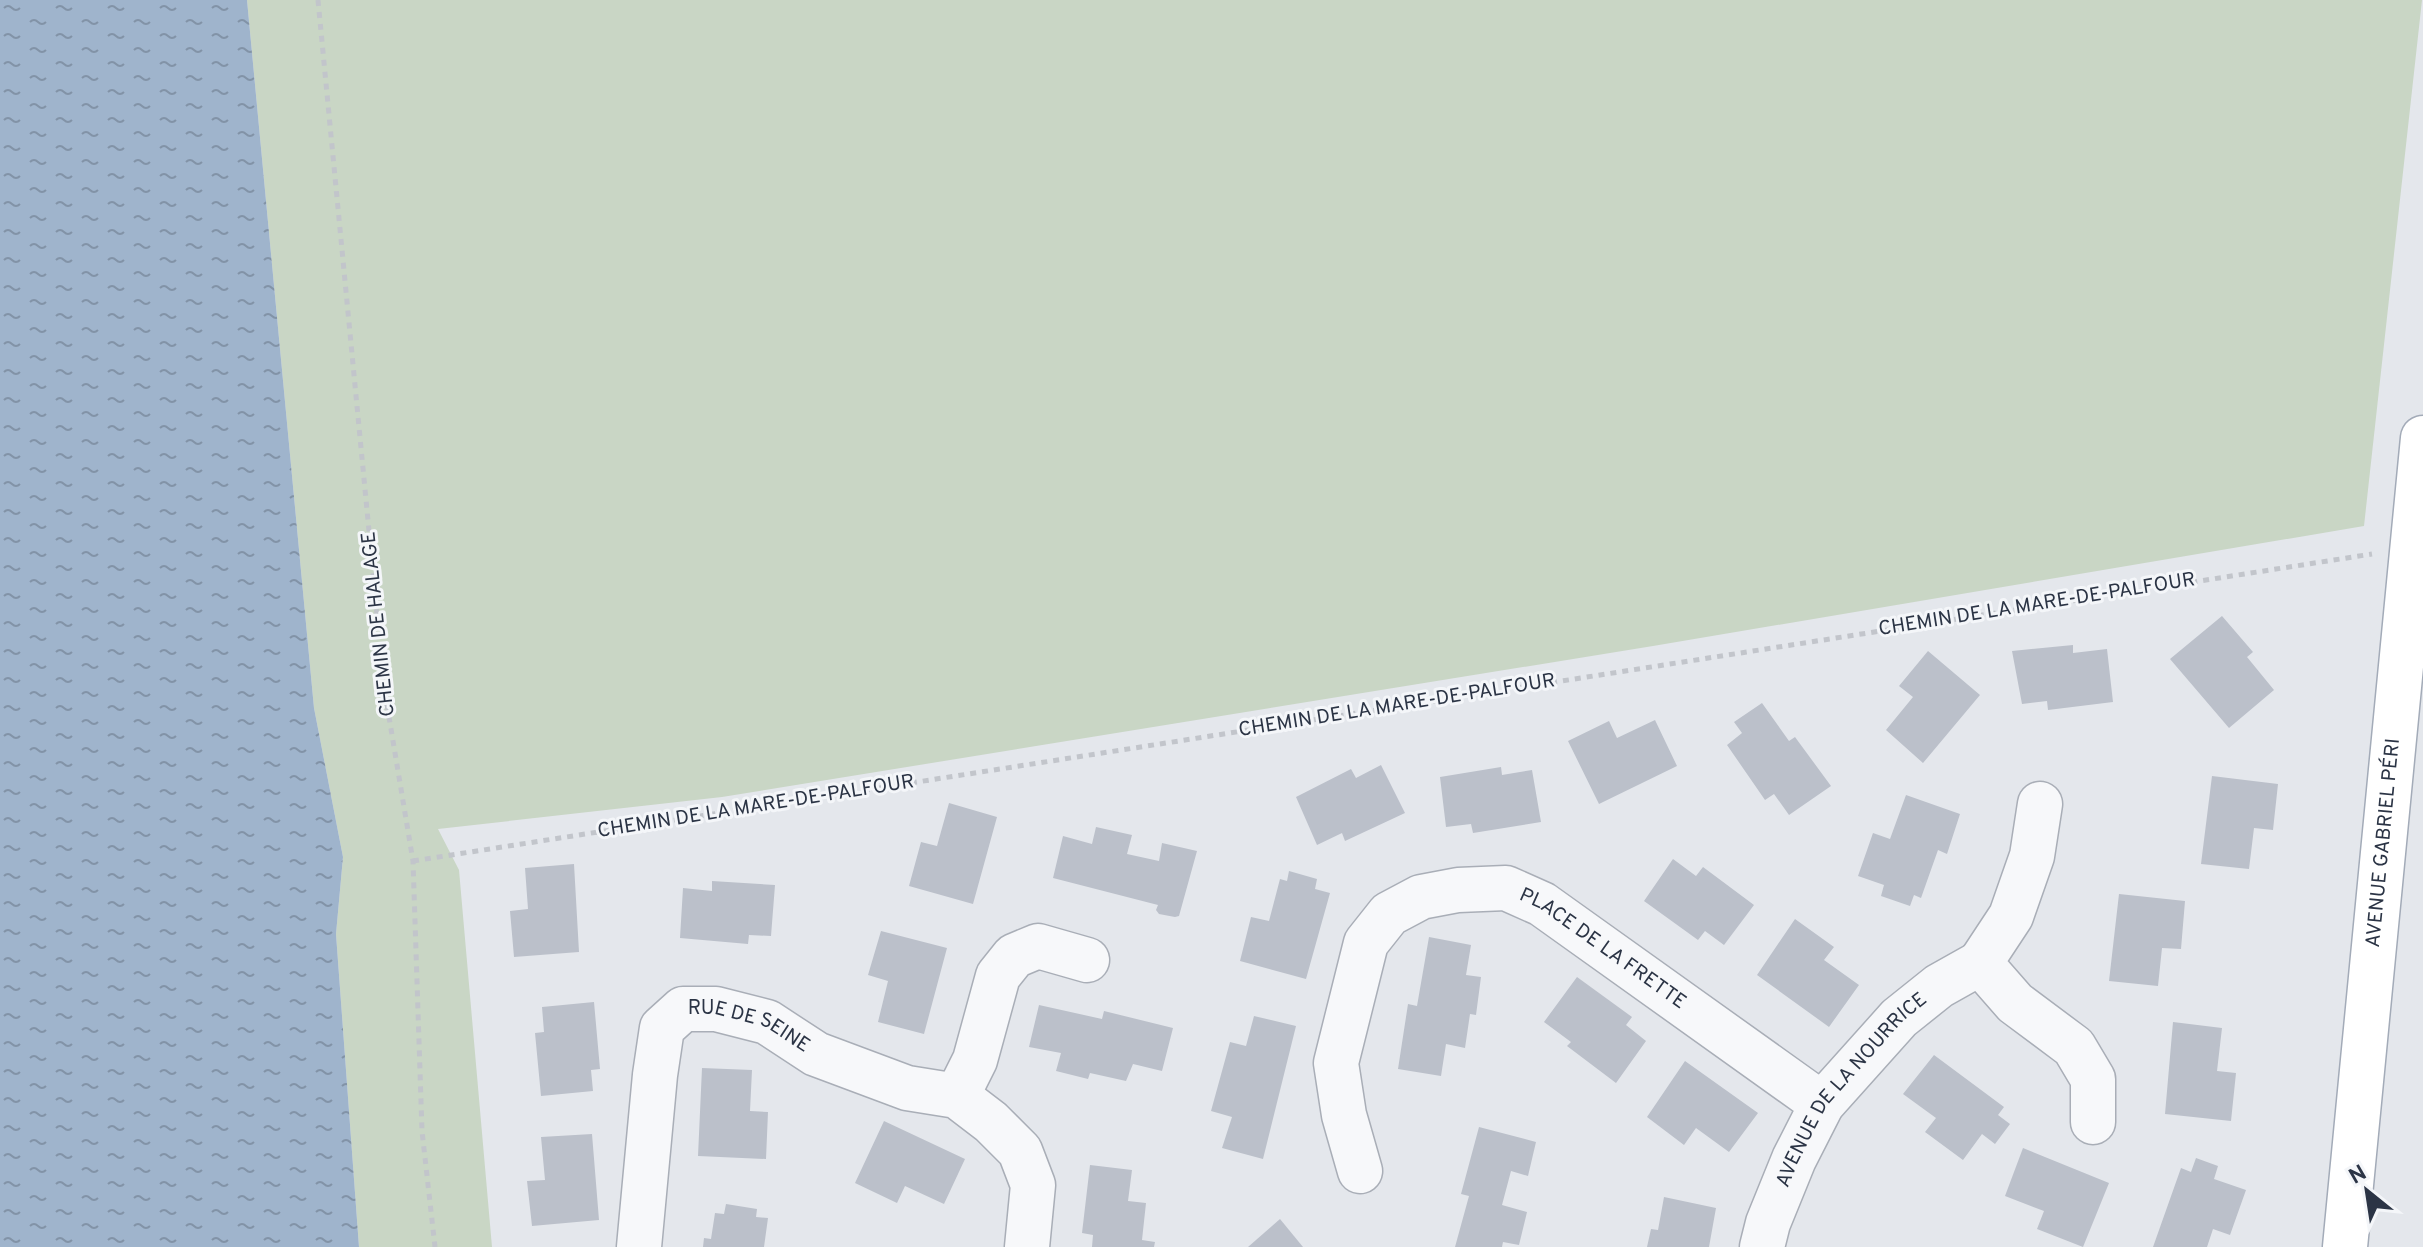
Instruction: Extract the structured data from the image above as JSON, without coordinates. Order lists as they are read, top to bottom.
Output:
{
  "streets": {
    "main road": ["AVENUE GABRIEL PÉRI"],
    "street": ["PLACE DE LA FRETTE", "RUE DE SEINE", "AVENUE DE LA NOURRICE"],
    "path": ["CHEMIN DE LA MARE-DE-PALFOUR", "CHEMIN DE HALAGE"]
  },
  "crossings": [
    ["CHEMIN DE LA MARE-DE-PALFOUR", "CHEMIN DE HALAGE"],
    ["PLACE DE LA FRETTE", "AVENUE DE LA NOURRICE"]
  ],
  "north": "top left"
}
